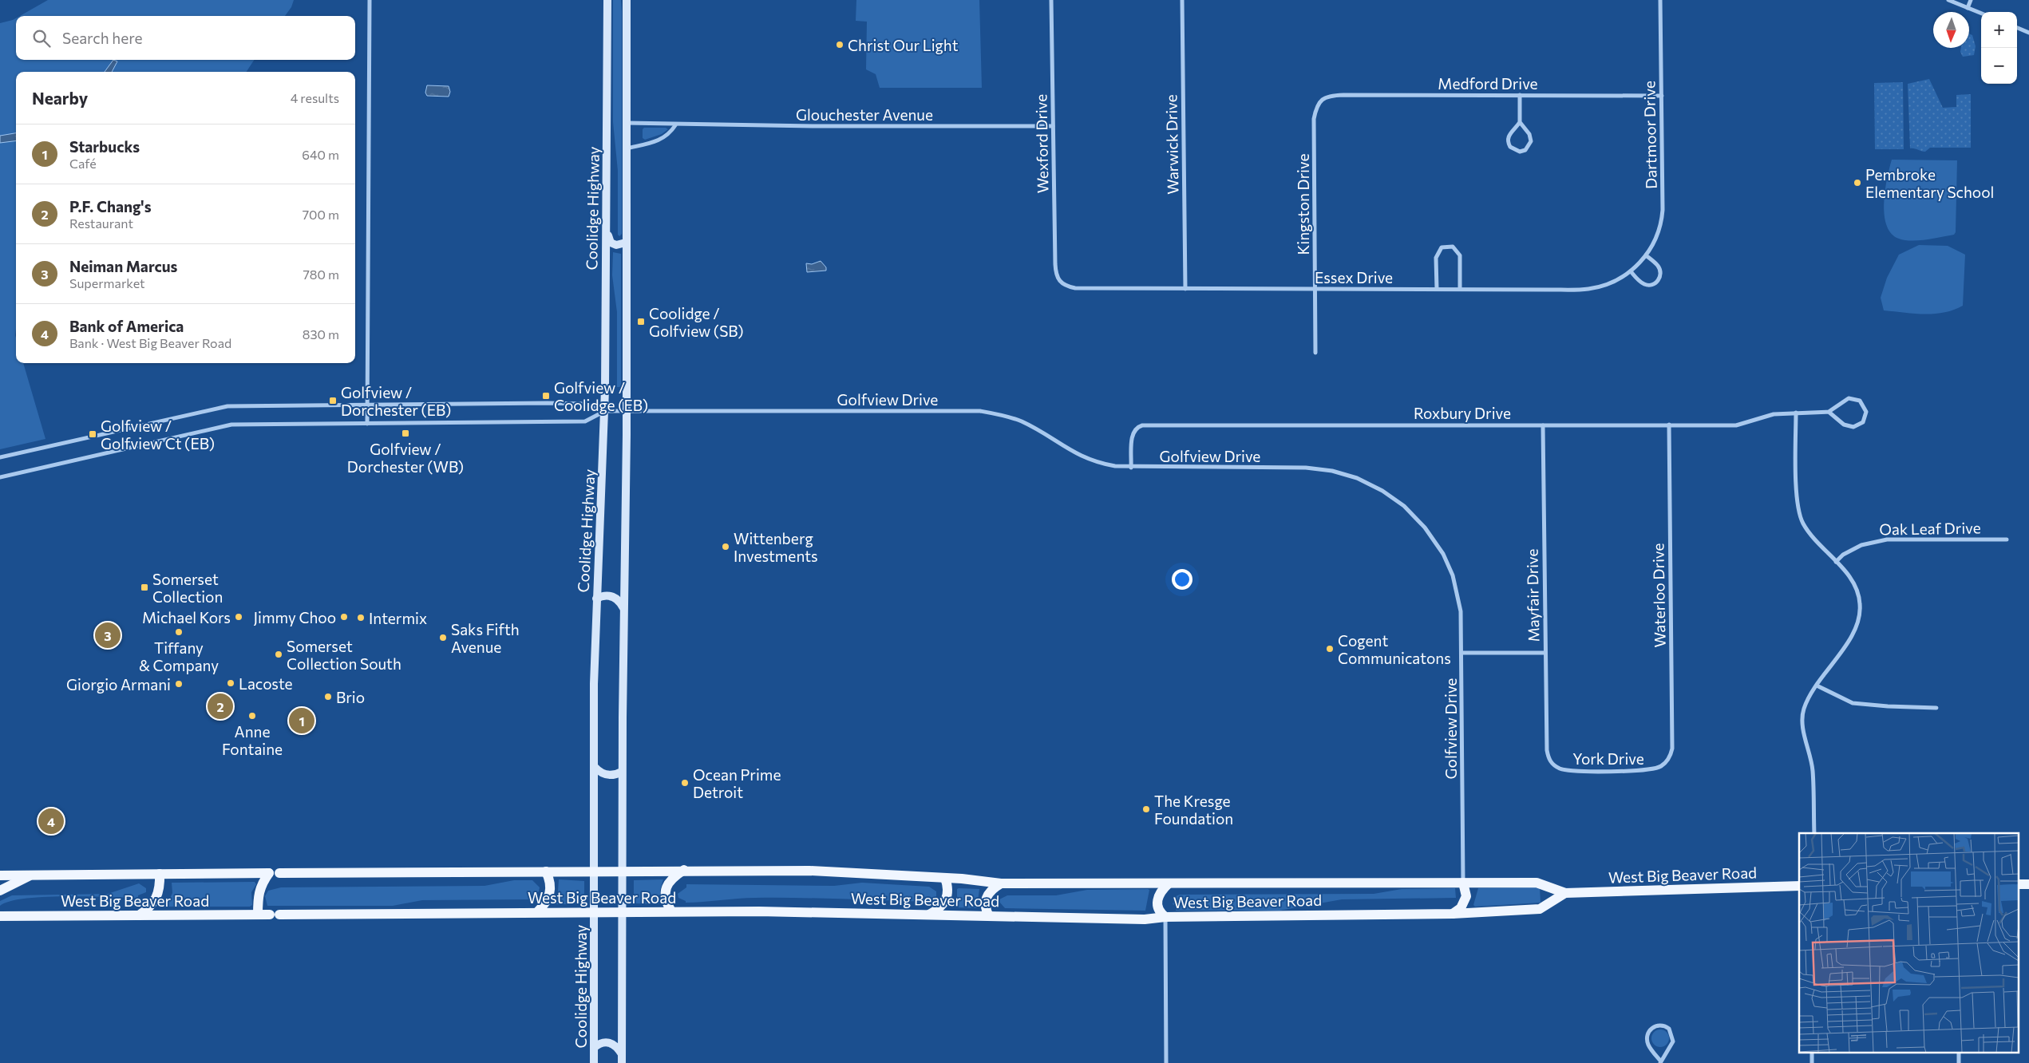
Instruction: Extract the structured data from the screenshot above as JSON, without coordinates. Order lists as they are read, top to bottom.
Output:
{
  "streets": {
    "main road": ["Coolidge Highway", "West Big Beaver Road"],
    "street": [
      "Medford Drive",
      "Glouchester Avenue",
      "Dartmoor Drive",
      "Wexford Drive",
      "Warwick Drive",
      "Kingston Drive",
      "Essex Drive",
      "Golfview Drive",
      "Roxbury Drive",
      "Oak Leaf Drive",
      "Mayfair Drive",
      "Waterloo Drive",
      "York Drive"
    ]
  },
  "crossings": [
    ["Medford Drive", "Dartmoor Drive"],
    ["Medford Drive", "Kingston Drive"],
    ["Glouchester Avenue", "Wexford Drive"],
    ["Dartmoor Drive", "Essex Drive"],
    ["Wexford Drive", "Essex Drive"],
    ["Warwick Drive", "Essex Drive"],
    ["Kingston Drive", "Essex Drive"],
    ["Coolidge Highway", "Golfview Drive"],
    ["Coolidge Highway", "West Big Beaver Road"],
    ["Golfview Drive", "Roxbury Drive"],
    ["Golfview Drive", "West Big Beaver Road"],
    ["Roxbury Drive", "Mayfair Drive"],
    ["Roxbury Drive", "Waterloo Drive"],
    ["Mayfair Drive", "York Drive"],
    ["Waterloo Drive", "York Drive"]
  ],
  "places": {
    "other": [
      "Christ Our Light",
      "Pembroke Elementary School",
      "Wittenberg Investments",
      "Michael Kors",
      "Jimmy Choo",
      "Intermix",
      "Tiffany & Company",
      "Saks Fifth Avenue",
      "Cogent Communicatons",
      "Somerset Collection South",
      "Lacoste",
      "Giorgio Armani",
      "Brio",
      "Anne Fontaine",
      "Ocean Prime Detroit",
      "The Kresge Foundation"
    ],
    "transit": [
      "Coolidge / Golfview (SB)",
      "Golfview / Coolidge (EB)",
      "Golfview / Dorchester (EB)",
      "Golfview / Dorchester (WB)",
      "Golfview / Golfview Ct (EB)",
      "Somerset Collection"
    ]
  },
  "north": "bottom",
  "page": {
    "map_buttons": ["+", "−"],
    "search": "Search here",
    "heading": ["Nearby", "4 results"],
    "list": [
      {
        "mark": "1",
        "name": "Starbucks",
        "note": "Café",
        "value": "640 m"
      },
      {
        "mark": "2",
        "name": "P.F. Chang's",
        "note": "Restaurant",
        "value": "700 m"
      },
      {
        "mark": "3",
        "name": "Neiman Marcus",
        "note": "Supermarket",
        "value": "780 m"
      },
      {
        "mark": "4",
        "name": "Bank of America",
        "note": "Bank · West Big Beaver Road",
        "value": "830 m"
      }
    ],
    "pins": [
      "3",
      "2",
      "1",
      "4"
    ]
  }
}
